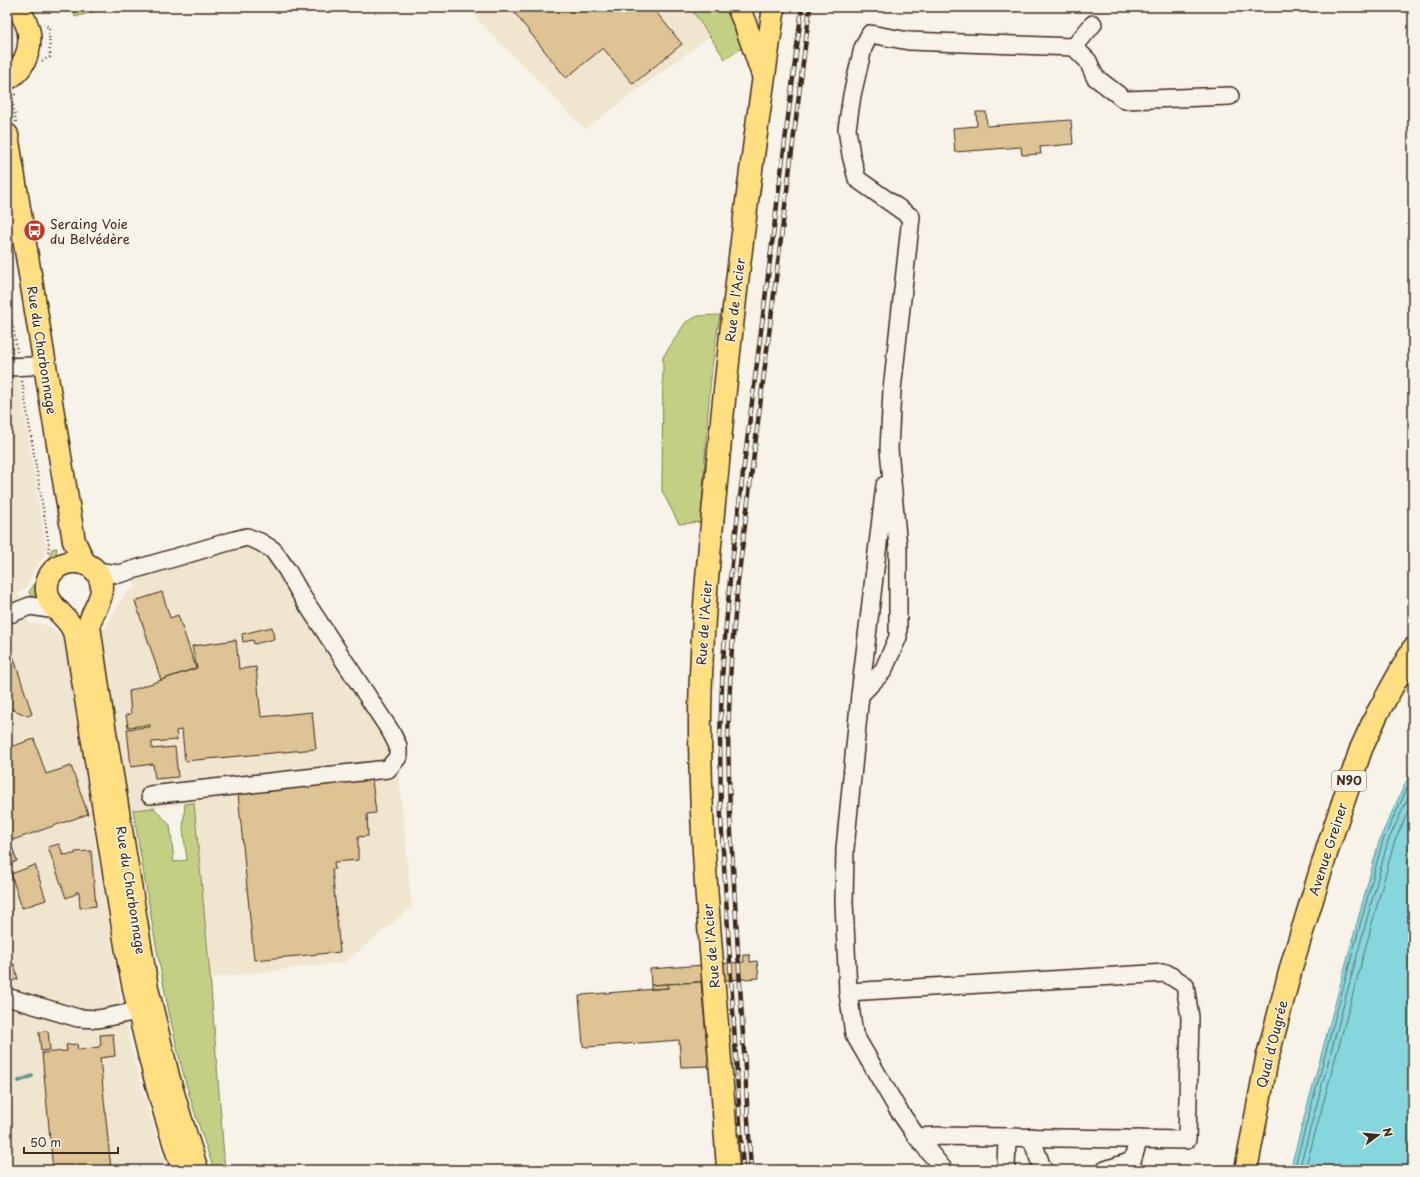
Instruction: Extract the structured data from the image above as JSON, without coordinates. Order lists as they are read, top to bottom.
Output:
{
  "streets": {
    "main road": [
      "Rue de l'Acier",
      "Rue du Charbonnage",
      "N90",
      "Avenue Greiner",
      "Quai d'Ougrée"
    ]
  },
  "crossings": [
    ["Avenue Greiner", "Quai d'Ougrée"]
  ],
  "places": {
    "bus stop": ["Seraing Voie du Belvédère"]
  },
  "scale_bar": "50 m",
  "north": "right"
}
